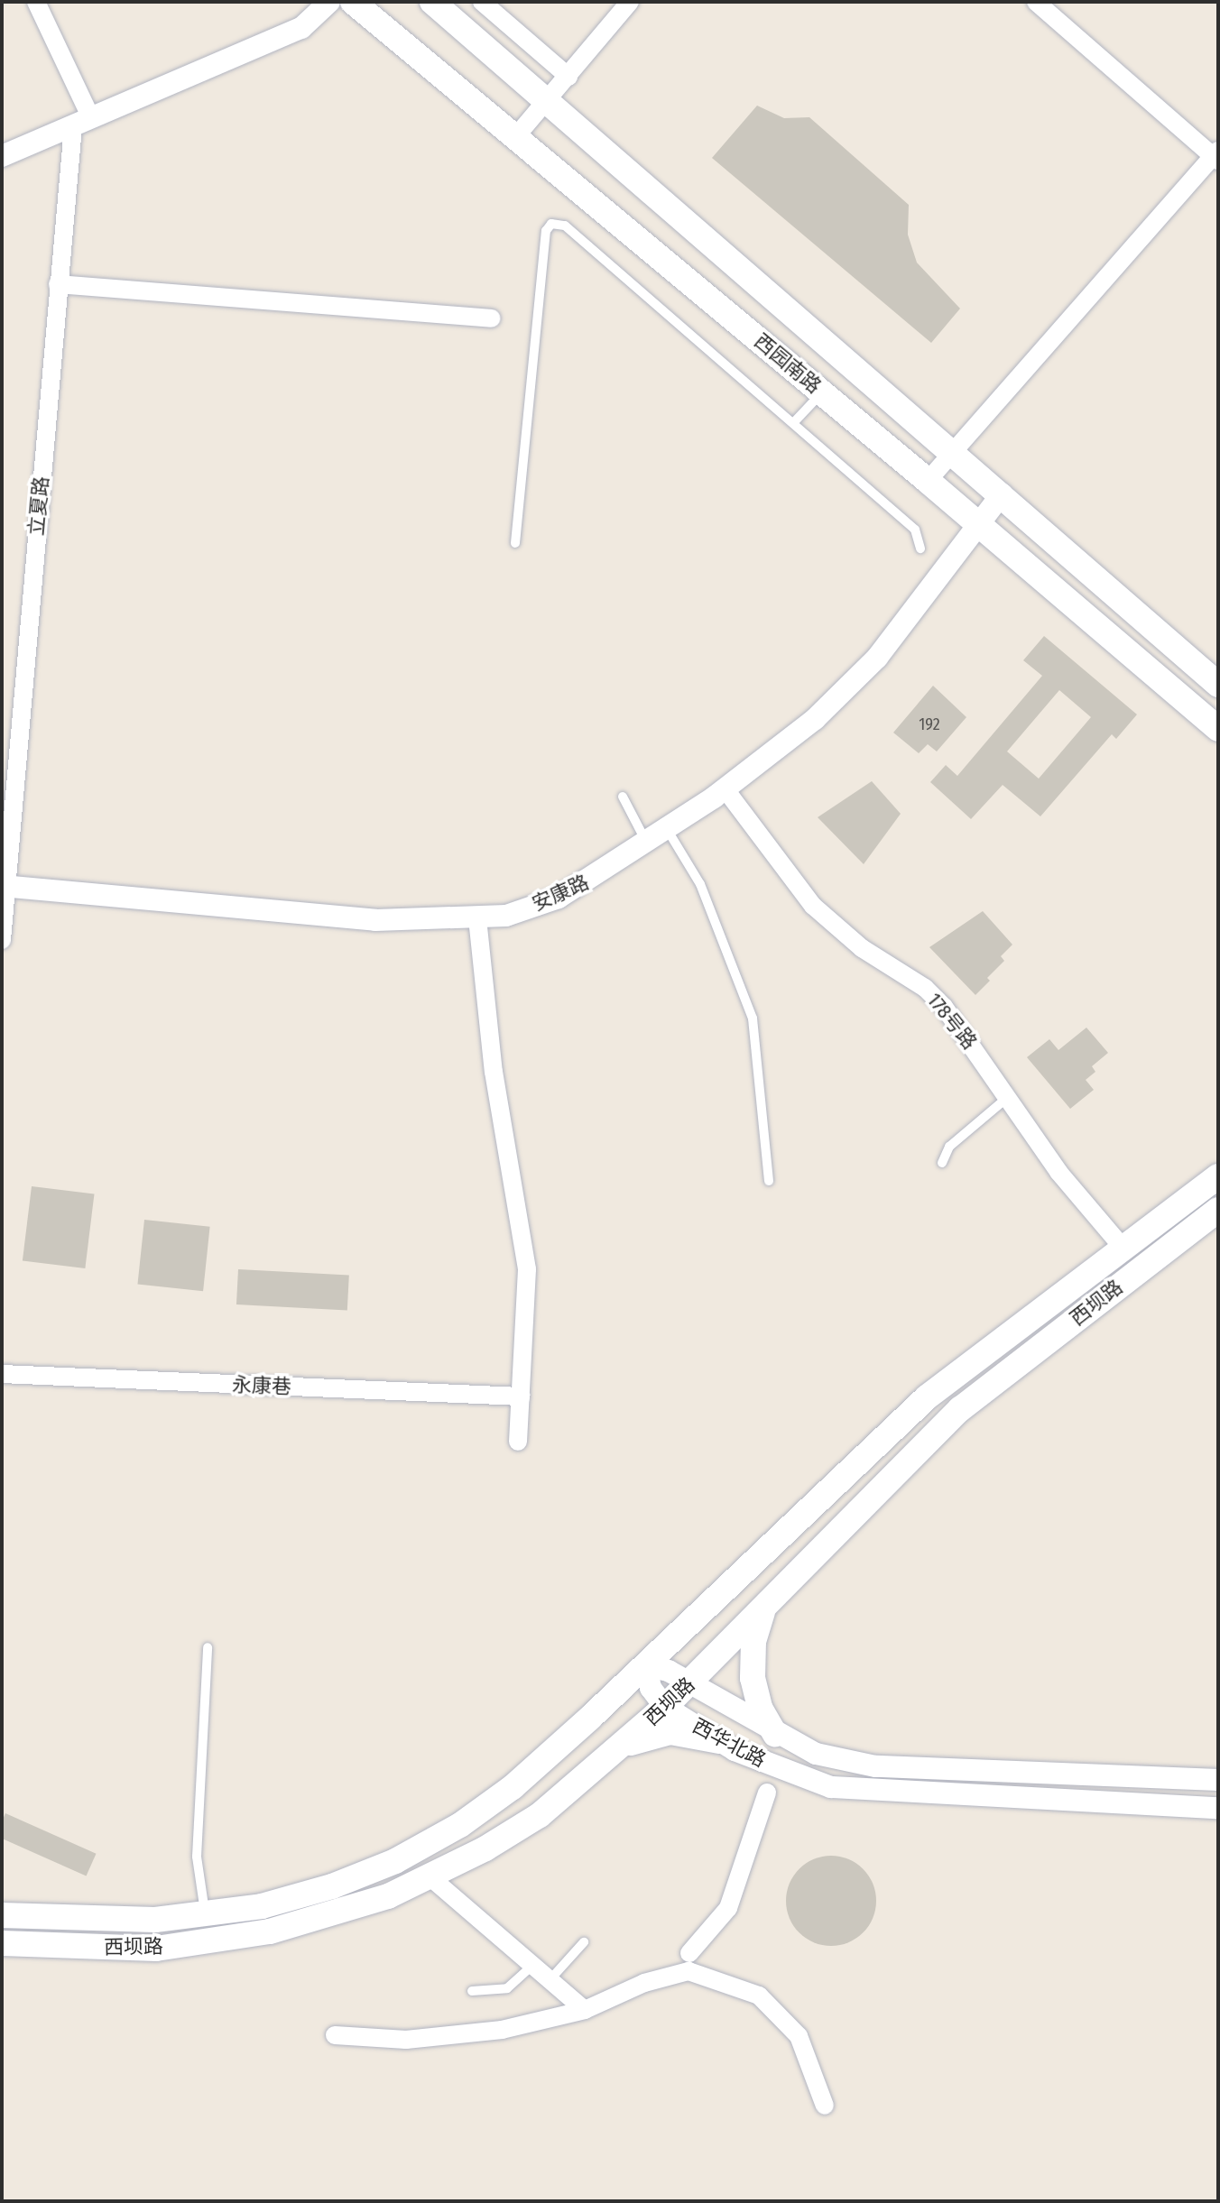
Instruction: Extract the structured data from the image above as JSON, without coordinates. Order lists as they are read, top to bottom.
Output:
{
  "streets": {
    "main road": ["西园南路", "西坝路"],
    "street": [
      "立夏路",
      "安康路",
      "178号路",
      "永康巷",
      "西华北路"
    ]
  },
  "crossings": [
    ["西园南路", "安康路"],
    ["立夏路", "安康路"],
    ["安康路", "178号路"],
    ["178号路", "西坝路"],
    ["西坝路", "西华北路"]
  ],
  "house_numbers": ["192"]
}
